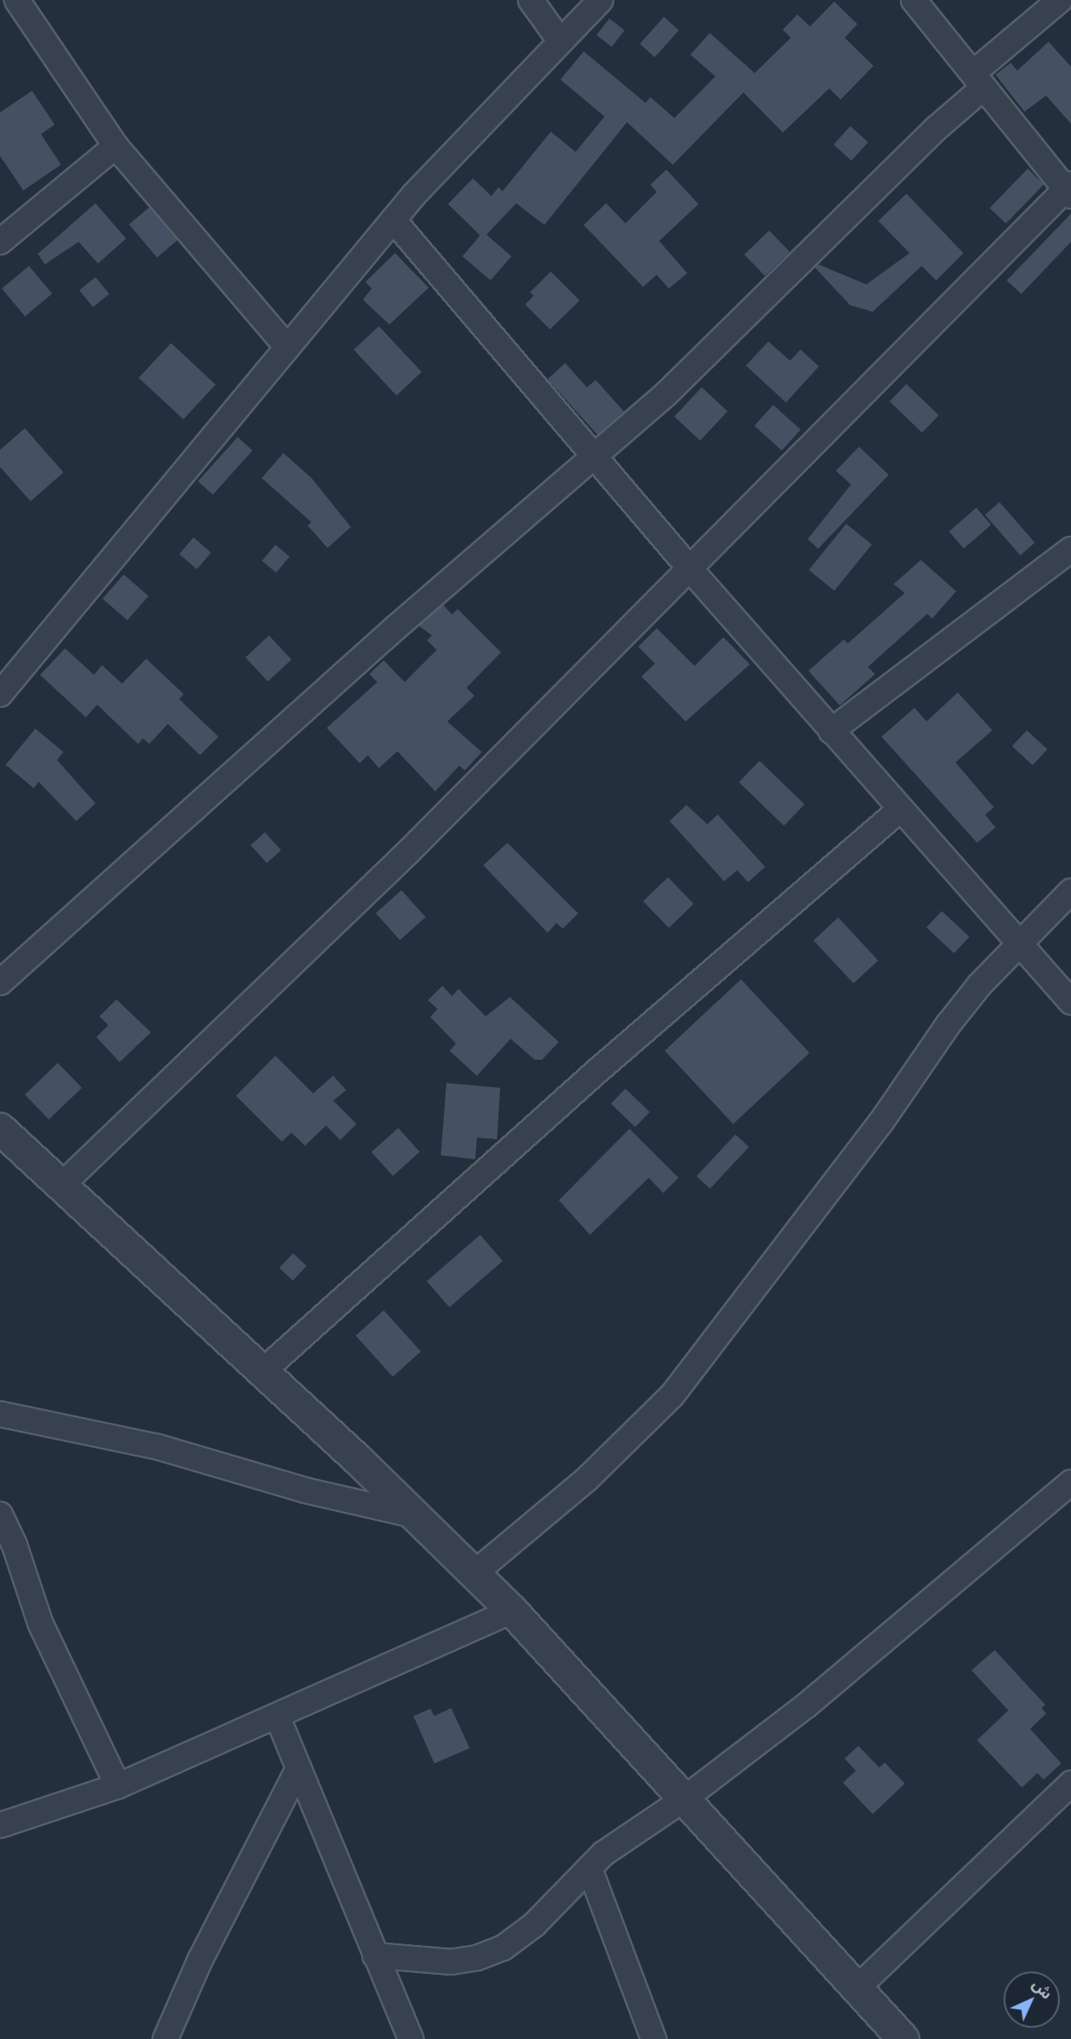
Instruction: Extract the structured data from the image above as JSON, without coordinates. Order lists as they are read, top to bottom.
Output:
{
  "north": "top right"
}
